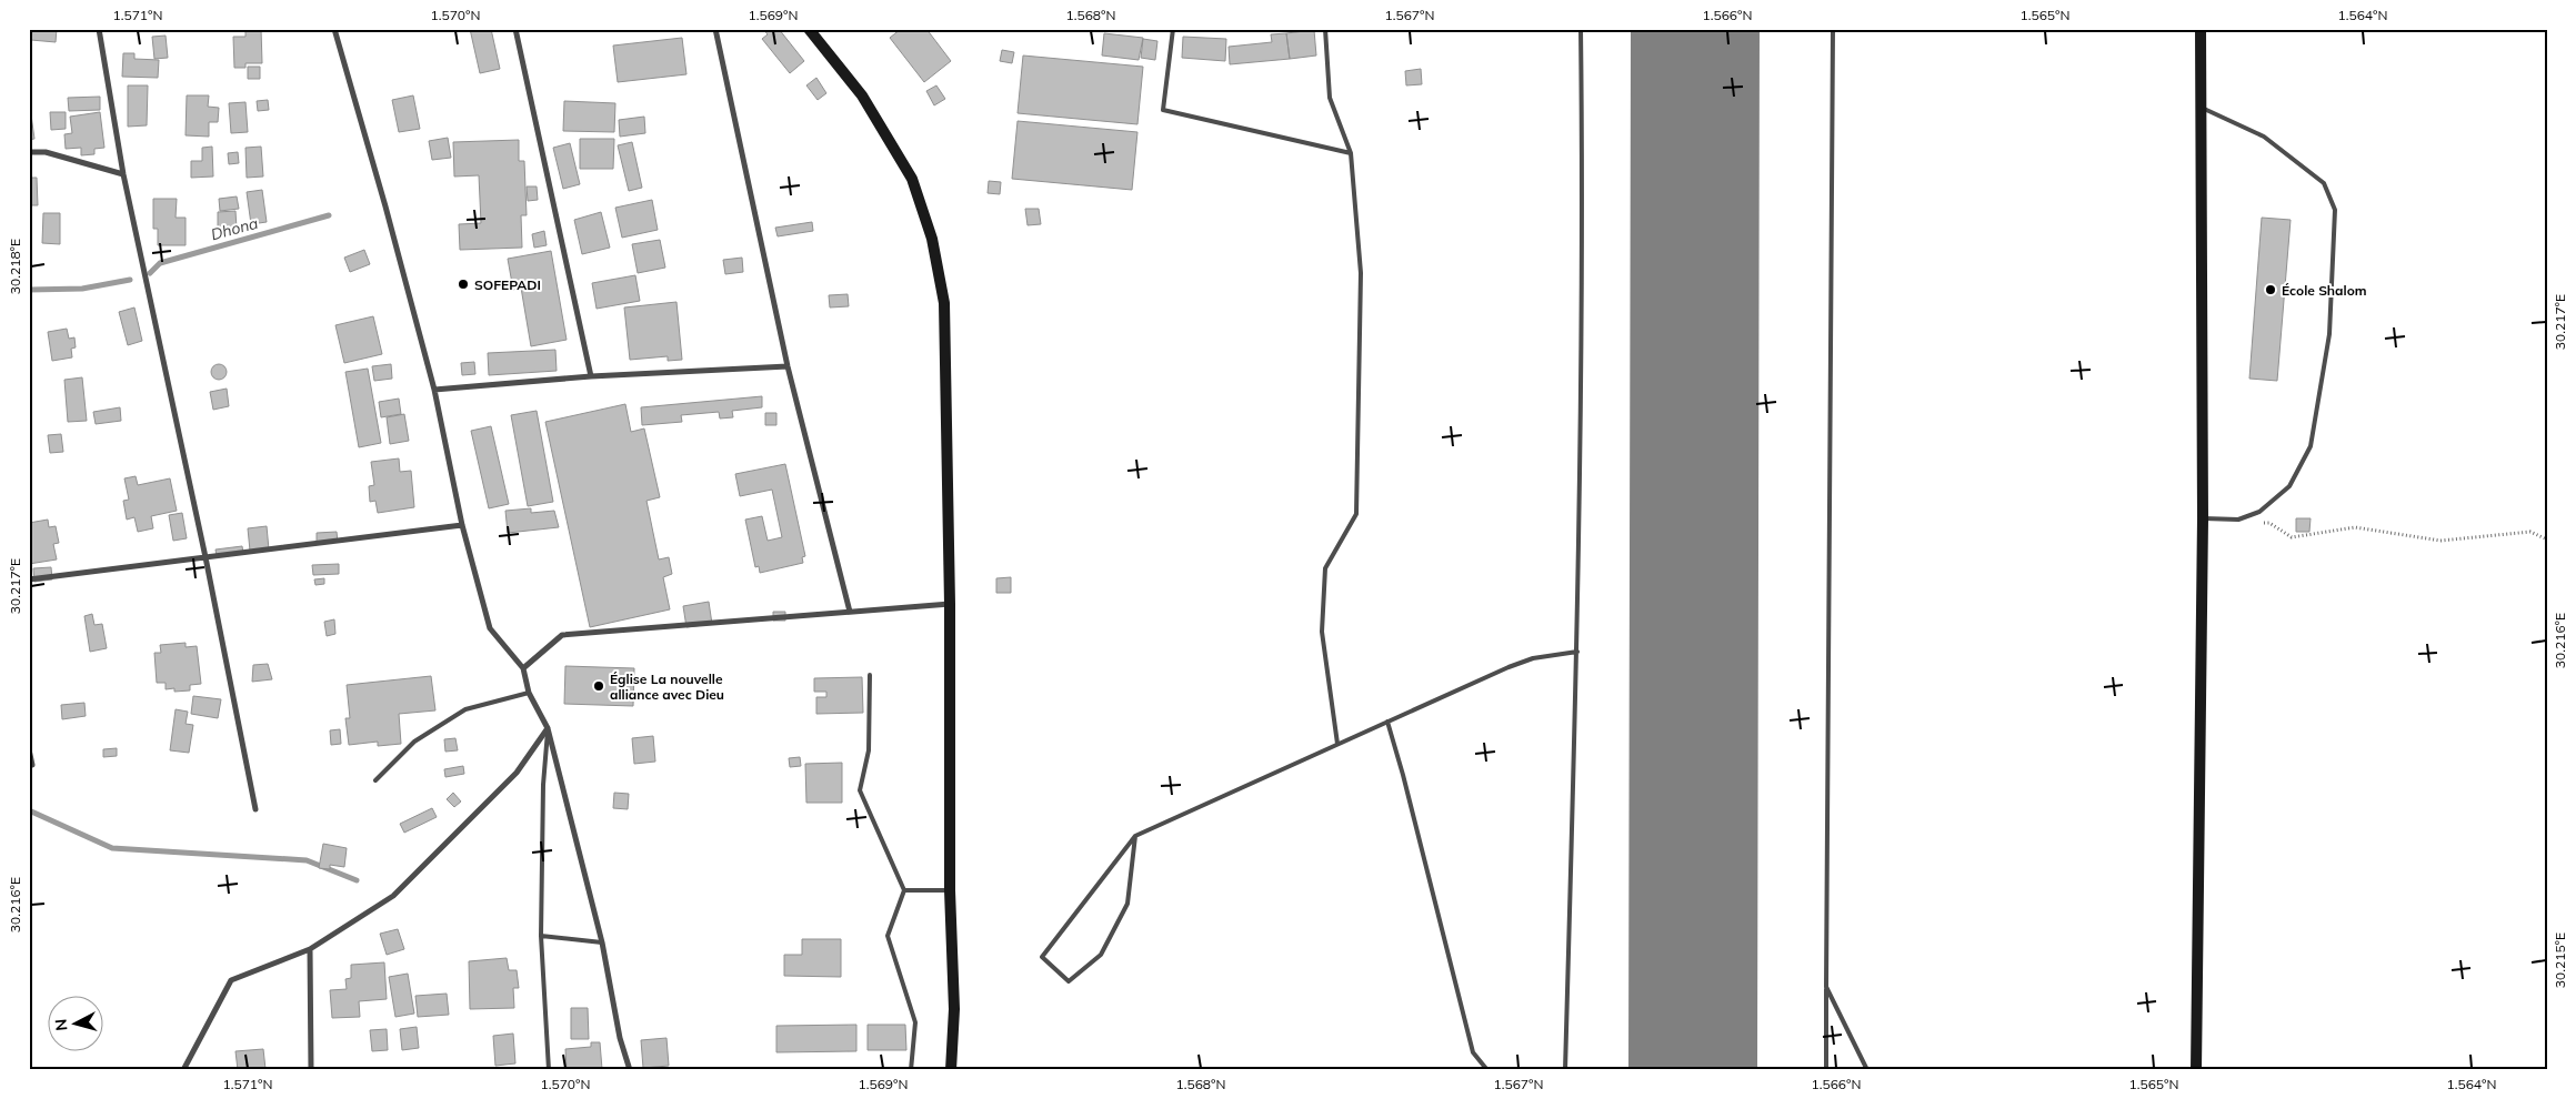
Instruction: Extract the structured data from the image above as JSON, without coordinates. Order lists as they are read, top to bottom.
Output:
{
  "water": ["Dhona"],
  "places": ["SOFEPADI", "École Shalom", "Église La nouvelle alliance avec Dieu"],
  "north": "left",
  "coordinates": [
    "1.571°N",
    "1.570°N",
    "1.569°N",
    "1.568°N",
    "1.567°N",
    "1.566°N",
    "1.565°N",
    "1.564°N",
    "30.218°E",
    "30.217°E",
    "30.216°E",
    "30.215°E"
  ]
}
